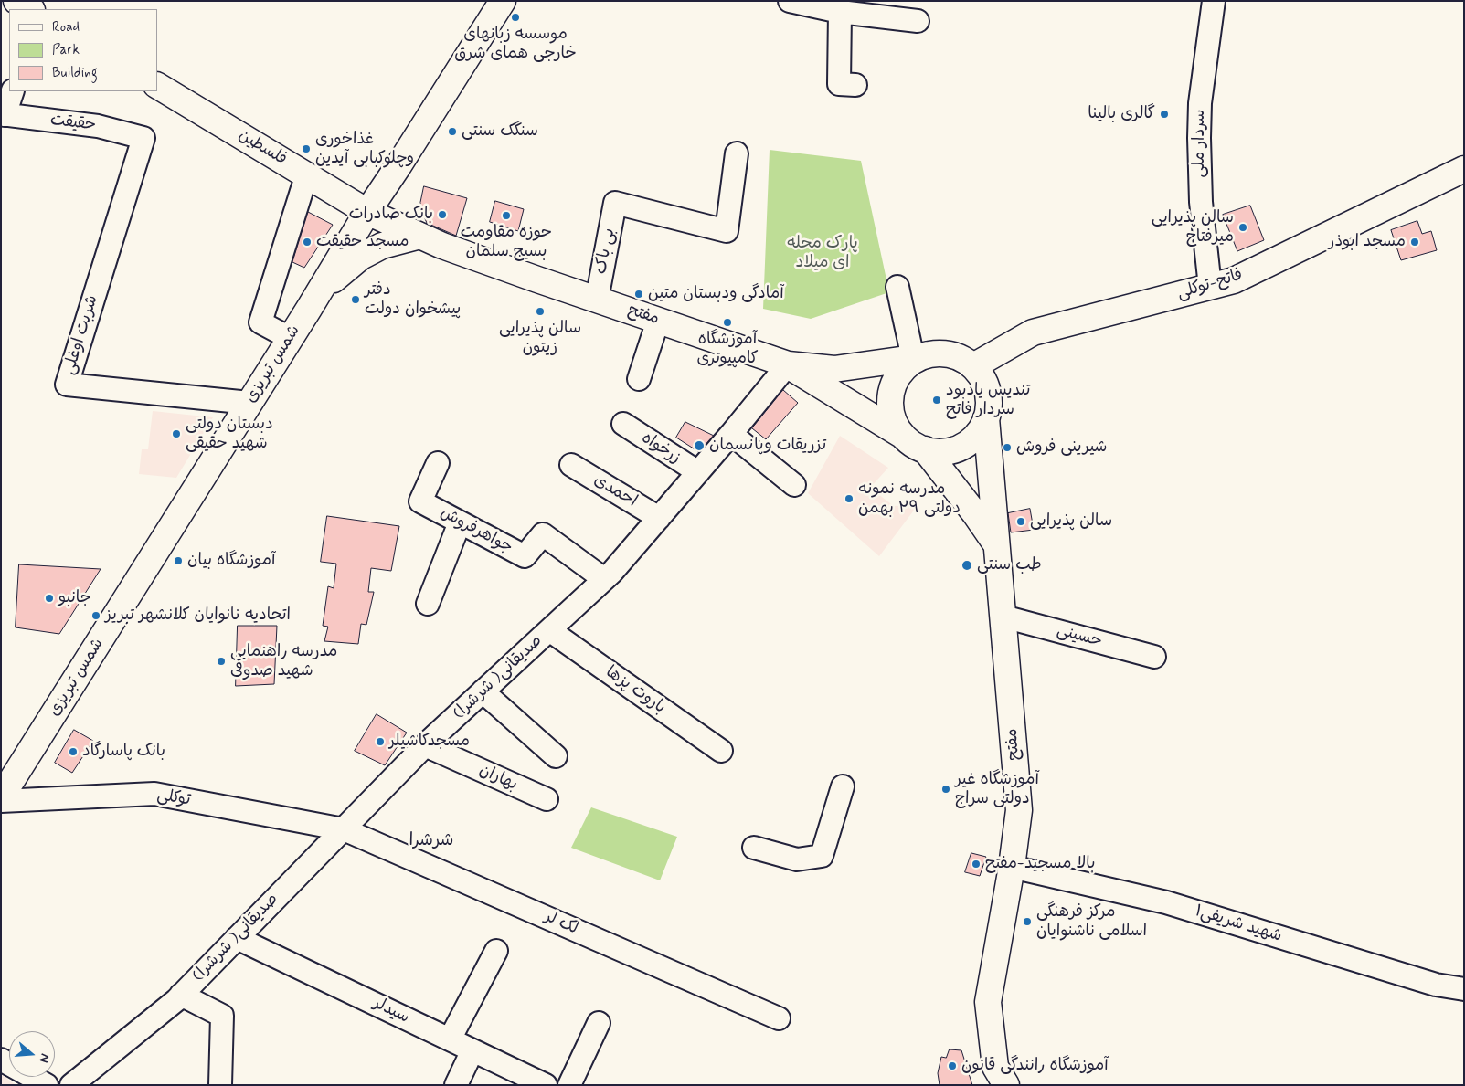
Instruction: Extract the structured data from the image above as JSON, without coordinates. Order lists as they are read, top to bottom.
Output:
{
  "streets": {
    "main road": [
      "فلسطین",
      "فاتح-توکلی",
      "مفتح",
      "شمس تبریزی"
    ],
    "street": [
      "حقیقت",
      "سردار ملی",
      "بی باک",
      "شربت اوغلی",
      "زرخواه",
      "احمدی",
      "جواهرفروش",
      "حسینی",
      "(شرشرا )صدیقانی",
      "باروت پزها",
      "بهاران",
      "توکلی",
      "لک لر",
      "شهید شریفی۱",
      "سیدلر"
    ]
  },
  "crossings": [
    ["حقیقت", "شربت اوغلی"],
    ["سردار ملی", "فاتح-توکلی"],
    ["فلسطین", "مفتح"],
    ["فلسطین", "شمس تبریزی"],
    ["بی باک", "مفتح"],
    ["فاتح-توکلی", "مفتح"],
    ["مفتح", "شمس تبریزی"],
    ["مفتح", "حسینی"],
    ["مفتح", "(شرشرا )صدیقانی"],
    ["مفتح", "شهید شریفی۱"],
    ["شربت اوغلی", "شمس تبریزی"],
    ["شمس تبریزی", "توکلی"],
    ["زرخواه", "(شرشرا )صدیقانی"],
    ["احمدی", "(شرشرا )صدیقانی"],
    ["جواهرفروش", "(شرشرا )صدیقانی"],
    ["(شرشرا )صدیقانی", "باروت پزها"],
    ["(شرشرا )صدیقانی", "بهاران"],
    ["(شرشرا )صدیقانی", "توکلی"],
    ["(شرشرا )صدیقانی", "لک لر"],
    ["(شرشرا )صدیقانی", "سیدلر"],
    ["توکلی", "لک لر"]
  ],
  "districts": ["شرشرا"],
  "parks": ["پارک محله ای میلاد"],
  "places": [
    "موسسه زبانهای خارجی همای شرق",
    "گالری بالینا",
    "سنگک سنتی",
    "غذاخوری وچلوکبابی آیدین",
    "بانک صادرات",
    "حوزه مقاومت بسیج سلمان",
    "سالن پذیرایی میرفتاح",
    "مسجد حقیقت",
    "مسجد ابوذر",
    "آمادگی ودبستان متین",
    "دفتر پیشخوان دولت",
    "سالن پذیرایی زیتون",
    "آموزشگاه کامپیوتری",
    "تندیس یادبود سردار فاتح",
    "دبستان دولتی شهید حقیقی",
    "تزریقات وپانسمان",
    "شیرینی فروش",
    "مدرسه نمونه دولتی ۲۹ بهمن",
    "سالن پذیرایی",
    "آموزشگاه بیان",
    "طب سنتی",
    "جانبو",
    "اتحادیه نانوایان کلانشهر تبریز",
    "مدرسه راهنمایی شهید صدوقی",
    "مسجدکاشیلر",
    "بانک پاسارگاد",
    "آموزشگاه غیر دولتی سراج",
    "بالا مسجید-مفتح",
    "مرکز فرهنگی اسلامی ناشنوایان",
    "آموزشگاه رانندگی قانون"
  ],
  "legend": ["Road", "Park", "Building"],
  "north": "right"
}
